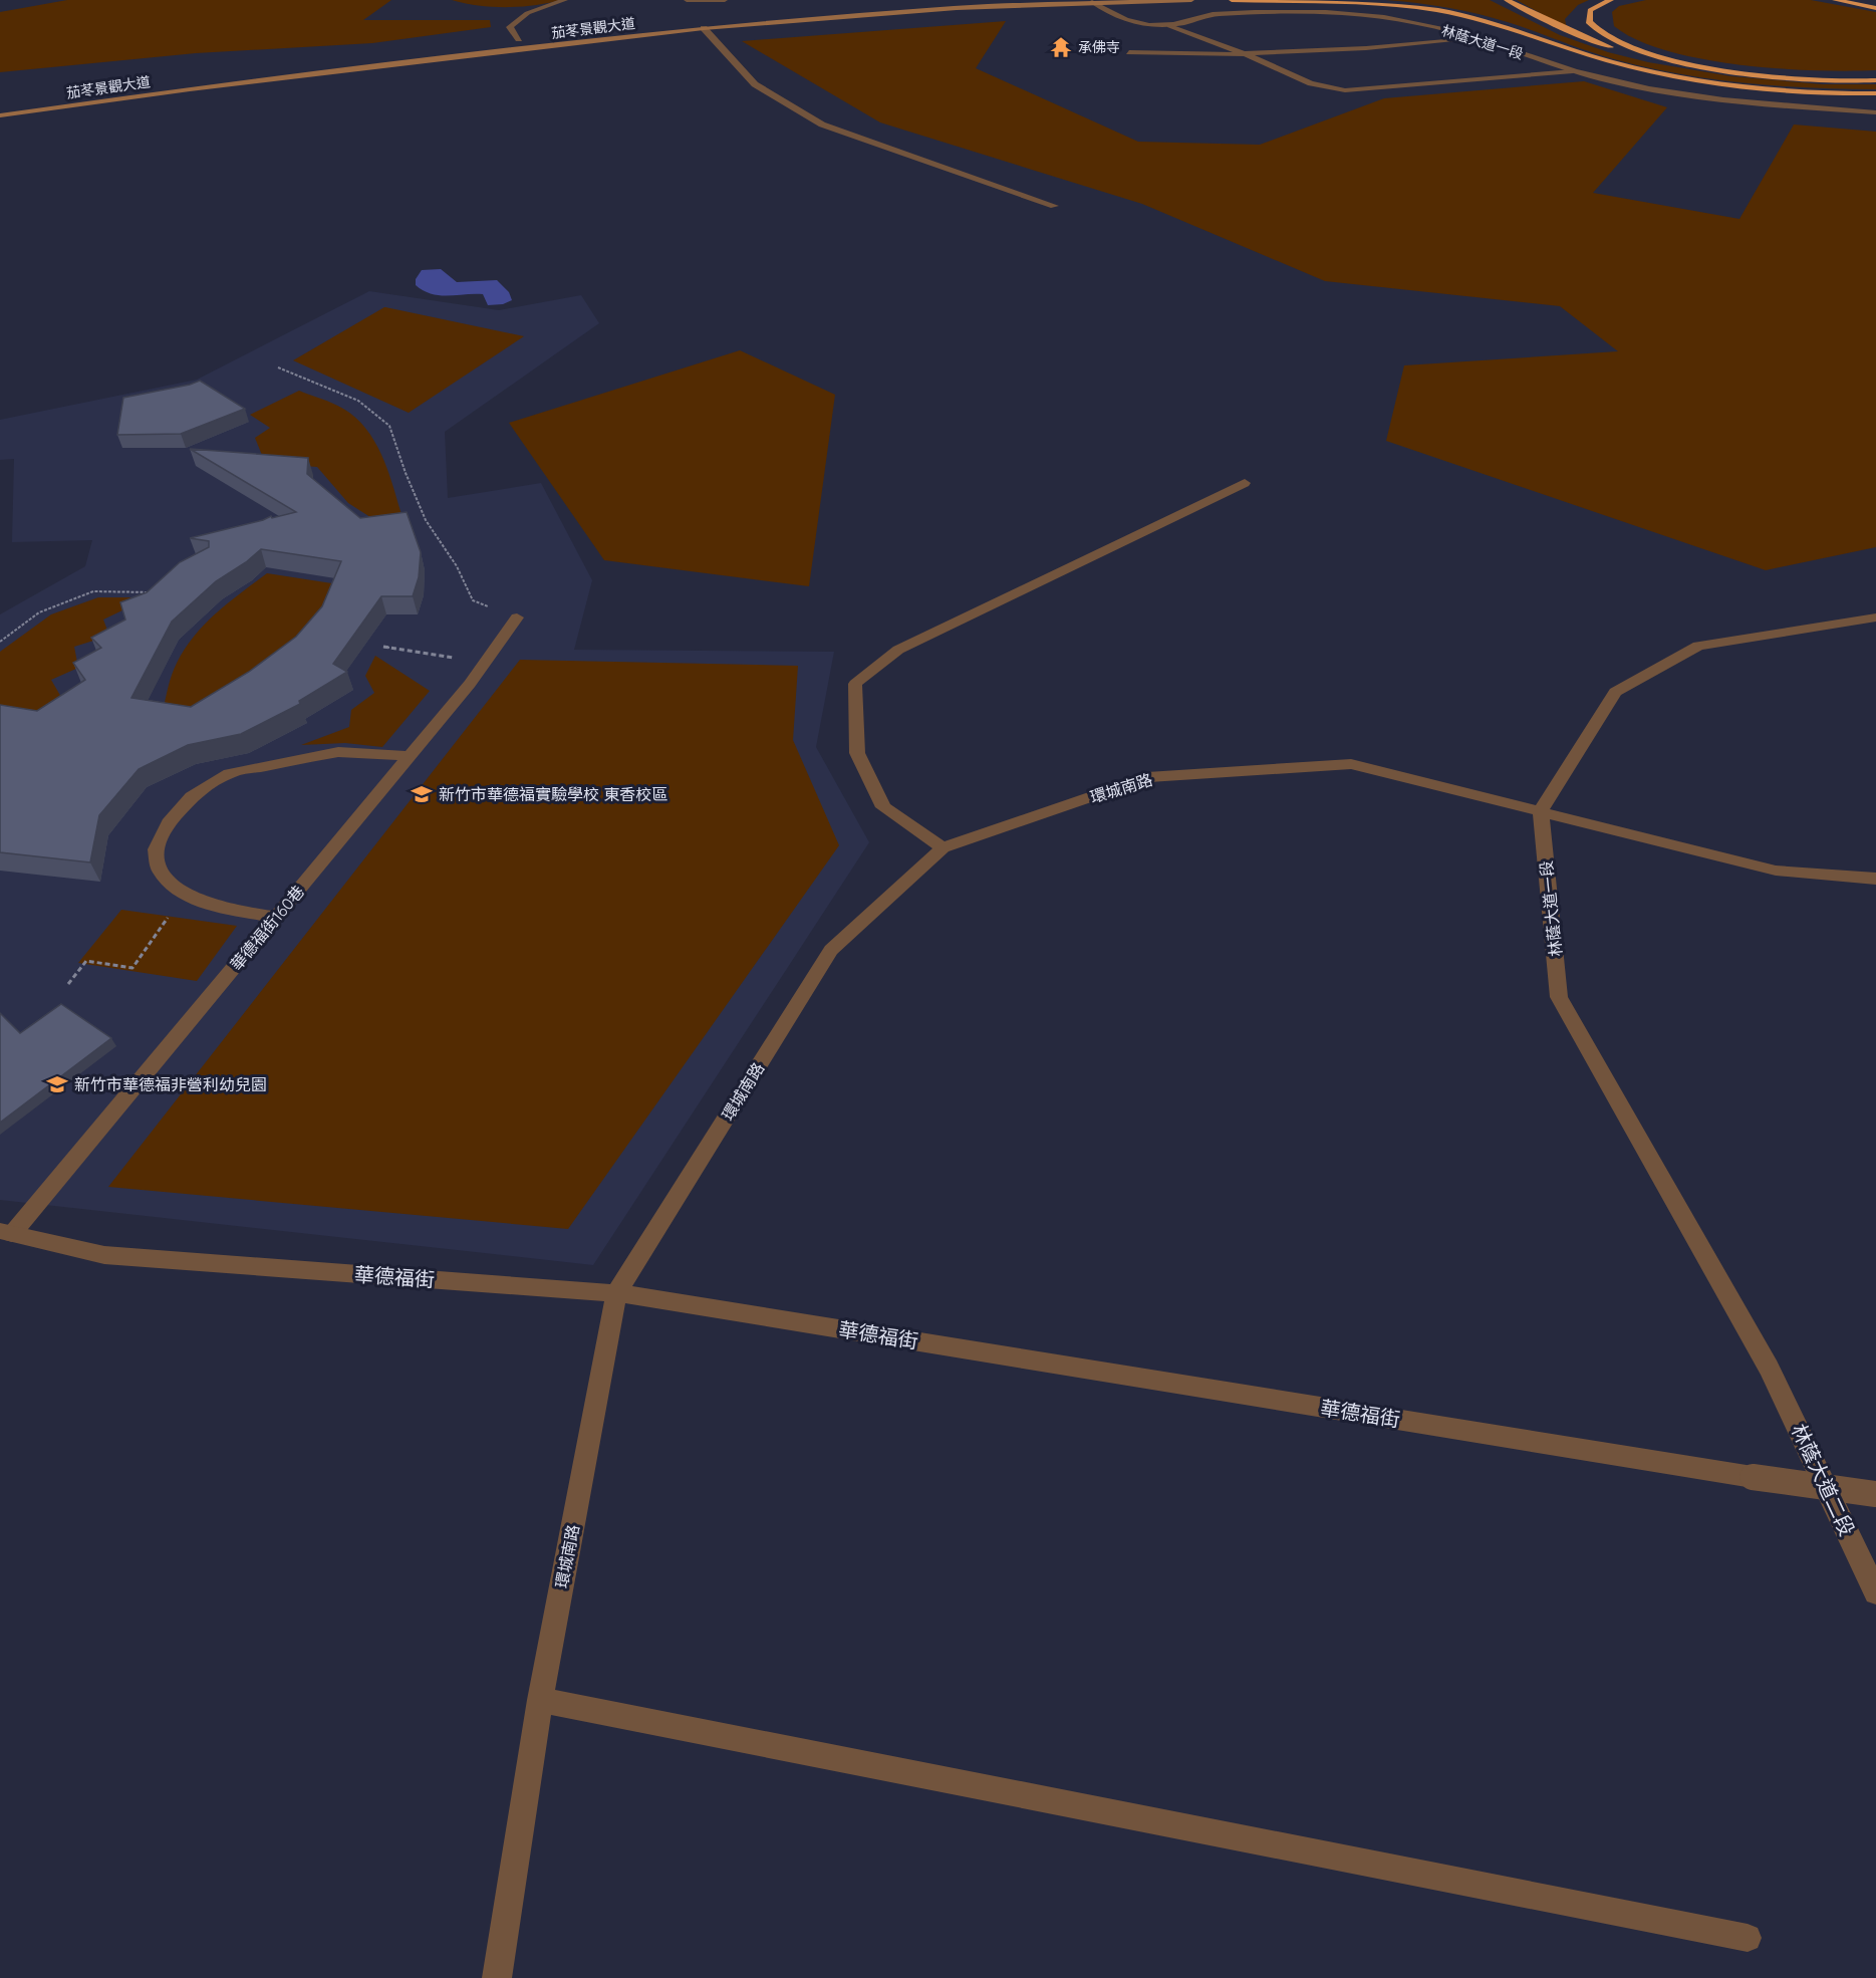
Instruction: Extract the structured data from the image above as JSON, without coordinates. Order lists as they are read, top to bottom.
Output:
{
  "streets": {
    "street": [
      "茄苳景觀大道",
      "林蔭大道一段",
      "環城南路",
      "華德福街160巷",
      "華德福街",
      "林蔭大道二段"
    ]
  },
  "crossings": [
    ["茄苳景觀大道", "林蔭大道一段"],
    ["林蔭大道一段", "環城南路"],
    ["林蔭大道一段", "林蔭大道二段"],
    ["環城南路", "華德福街"],
    ["華德福街160巷", "華德福街"]
  ],
  "places": {
    "temple": ["承佛寺"],
    "school or university": ["新竹市華德福實驗學校 東香校區", "新竹市華德福非營利幼兒園"]
  }
}
